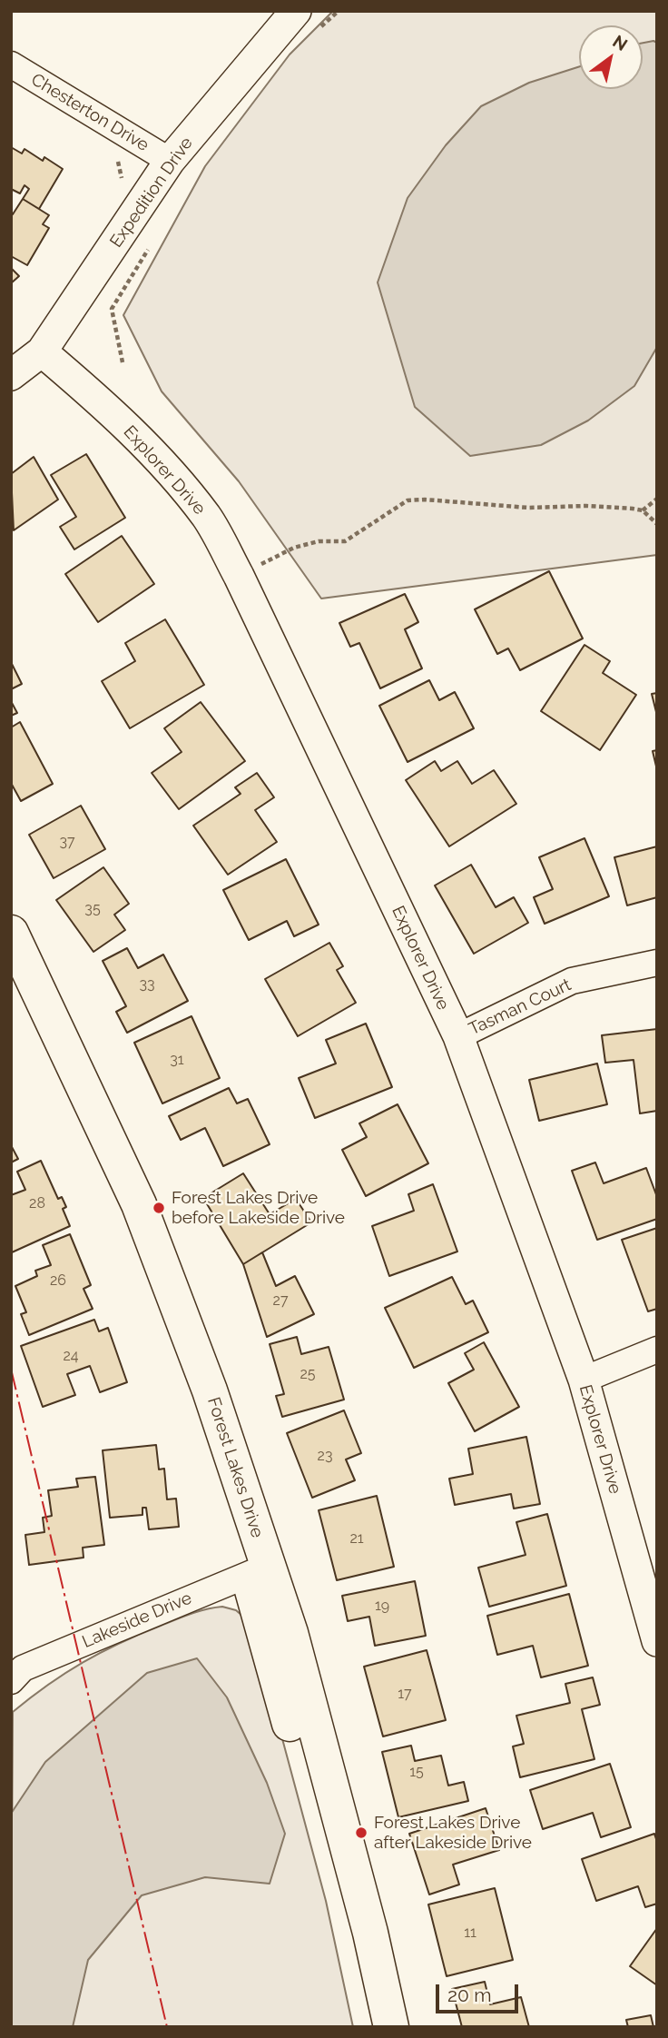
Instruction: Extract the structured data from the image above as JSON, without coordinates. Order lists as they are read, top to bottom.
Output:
{
  "streets": {
    "main road": ["Forest Lakes Drive"],
    "street": [
      "Chesterton Drive",
      "Expedition Drive",
      "Explorer Drive",
      "Tasman Court",
      "Lakeside Drive"
    ]
  },
  "crossings": [
    ["Chesterton Drive", "Expedition Drive"],
    ["Expedition Drive", "Explorer Drive"],
    ["Explorer Drive", "Tasman Court"],
    ["Forest Lakes Drive", "Lakeside Drive"]
  ],
  "places": ["Forest Lakes Drive before Lakeside Drive", "Forest Lakes Drive after Lakeside Drive"],
  "house_numbers": [
    "37",
    "35",
    "33",
    "31",
    "28",
    "26",
    "27",
    "24",
    "25",
    "23",
    "21",
    "19",
    "17",
    "15",
    "11"
  ],
  "scale_bar": "20 m",
  "north": "top right"
}
